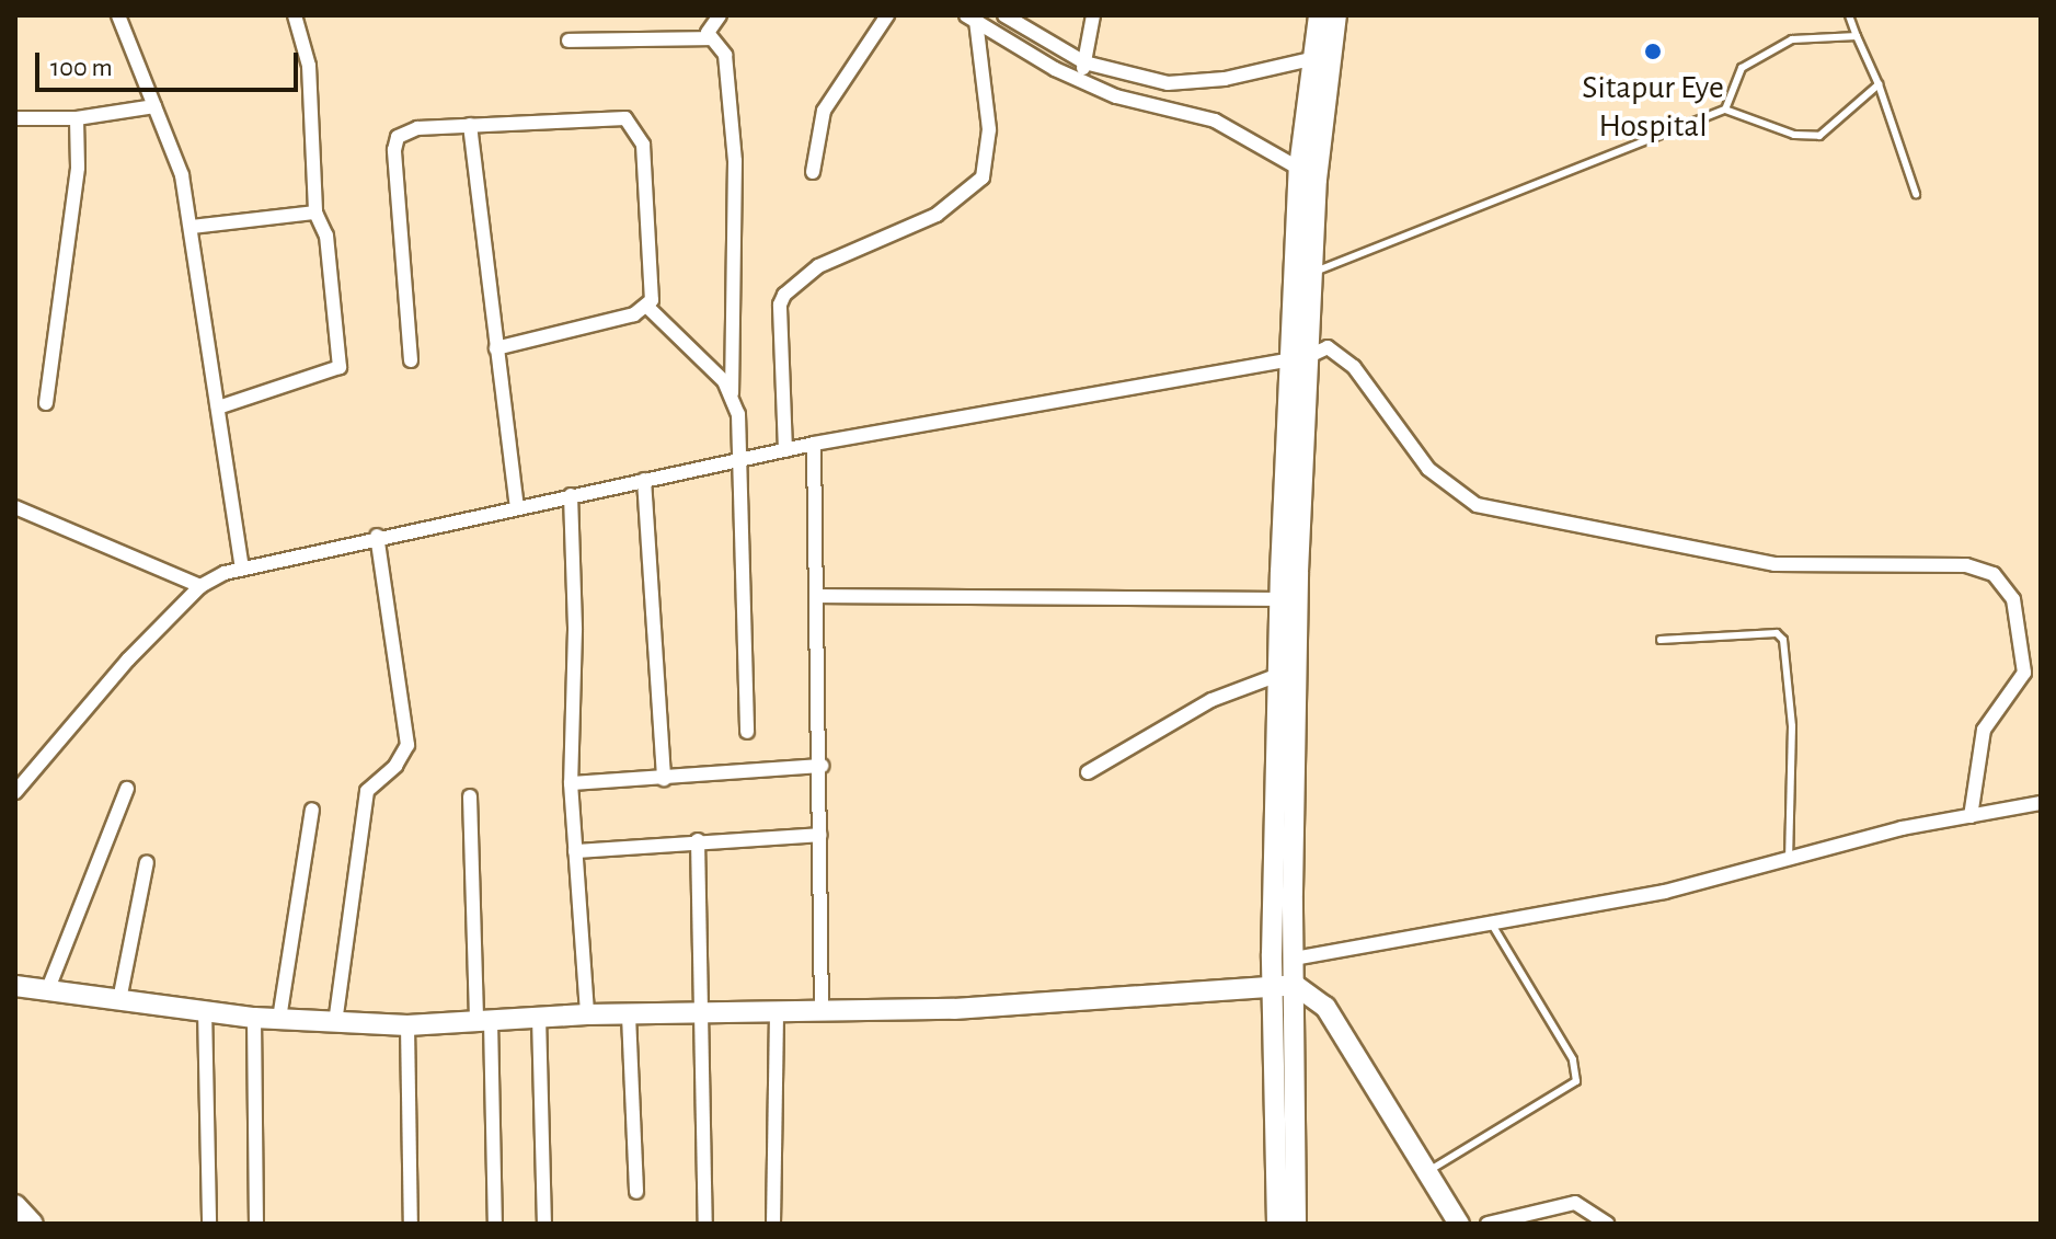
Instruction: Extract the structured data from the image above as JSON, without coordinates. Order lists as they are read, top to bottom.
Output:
{
  "places": ["Sitapur Eye Hospital"],
  "scale_bar": "100 m"
}
